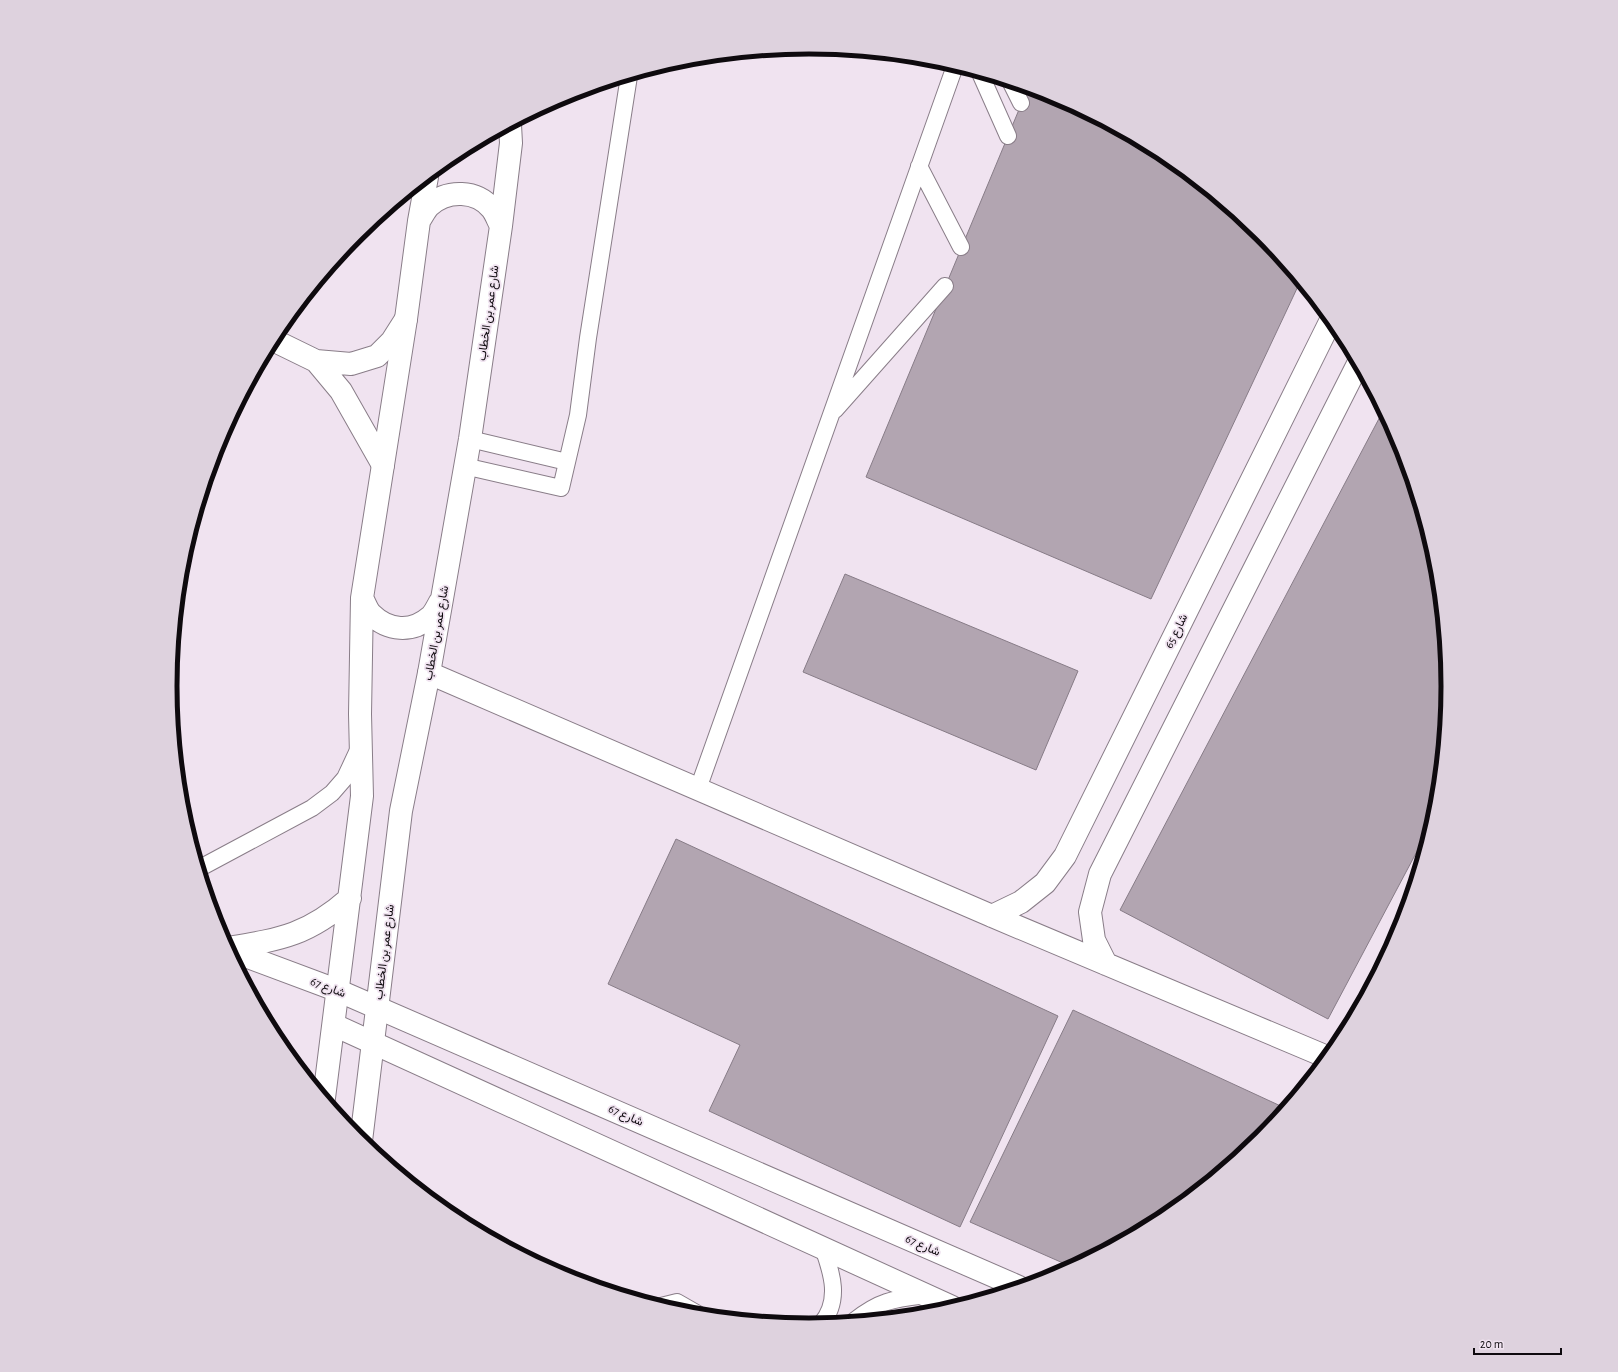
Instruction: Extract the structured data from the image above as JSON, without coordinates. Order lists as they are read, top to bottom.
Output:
{
  "streets": {
    "street": ["شارع عمر بن الخطاب", "شارع 65", "شارع 67"]
  },
  "crossings": [
    ["شارع عمر بن الخطاب", "شارع 67"]
  ],
  "scale_bar": "20 m"
}
